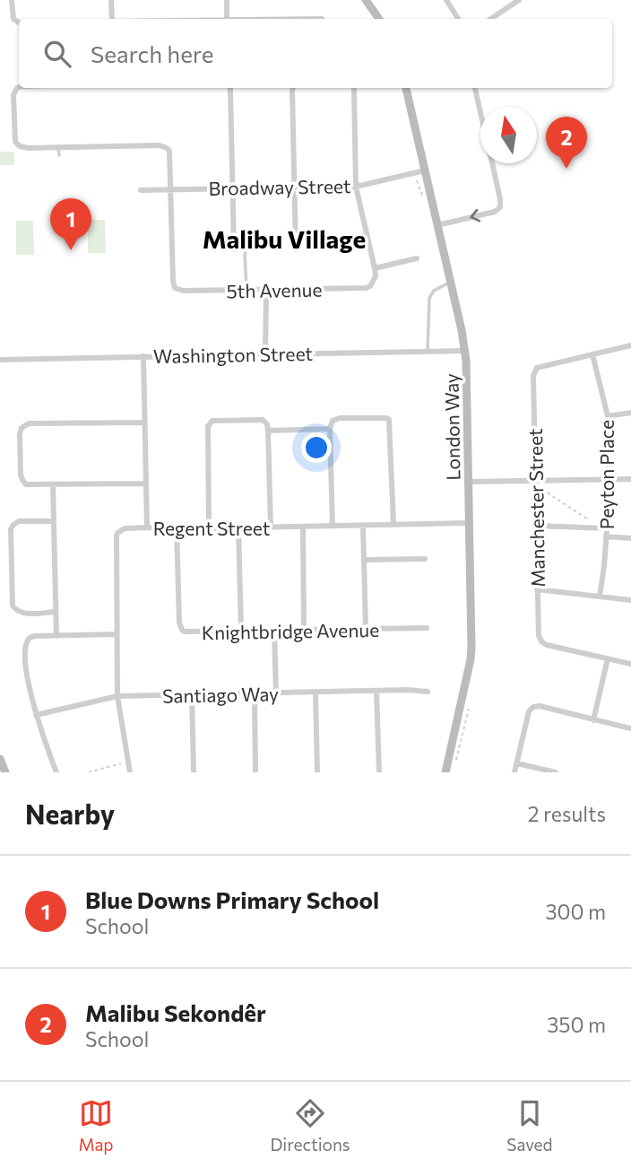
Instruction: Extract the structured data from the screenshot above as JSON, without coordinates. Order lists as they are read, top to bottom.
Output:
{
  "streets": {
    "street": [
      "Broadway Street",
      "5th Avenue",
      "Washington Street",
      "London Way",
      "Peyton Place",
      "Manchester Street",
      "Regent Street",
      "Knightbridge Avenue",
      "Santiago Way"
    ]
  },
  "crossings": [
    ["Broadway Street", "5th Avenue"],
    ["Broadway Street", "London Way"],
    ["Washington Street", "London Way"],
    ["London Way", "Regent Street"],
    ["Peyton Place", "Manchester Street"],
    ["Regent Street", "Knightbridge Avenue"],
    ["Regent Street", "Santiago Way"]
  ],
  "districts": ["Malibu Village"],
  "north": "top",
  "page": {
    "search": "Search here",
    "pins": ["2", "1"],
    "heading": ["Nearby", "2 results"],
    "list": [
      {
        "mark": "1",
        "name": "Blue Downs Primary School",
        "note": "School",
        "value": "300 m"
      },
      {
        "mark": "2",
        "name": "Malibu Sekondêr",
        "note": "School",
        "value": "350 m"
      }
    ],
    "nav": ["Map", "Directions", "Saved"]
  }
}
